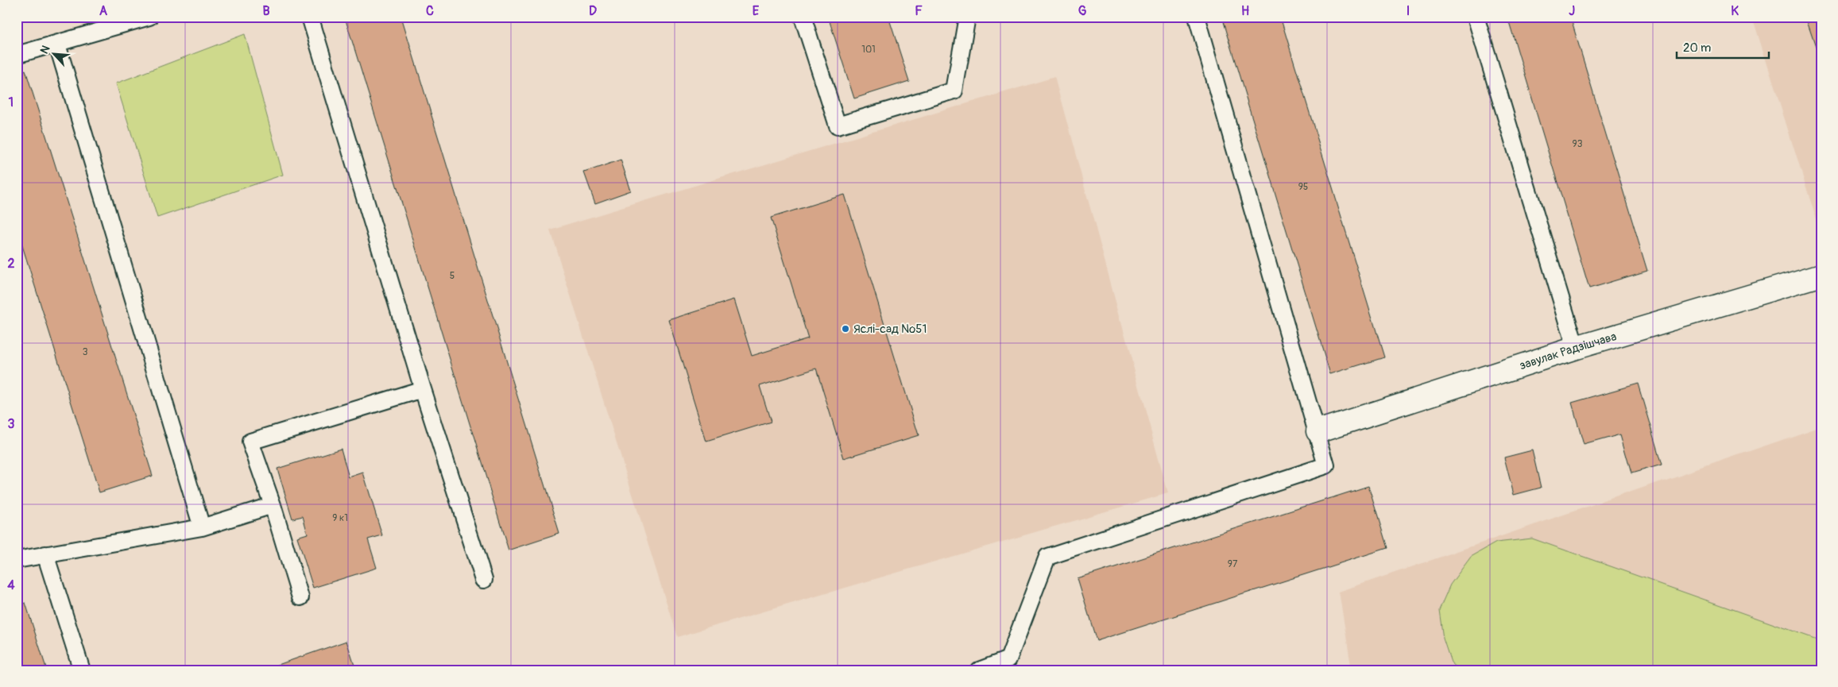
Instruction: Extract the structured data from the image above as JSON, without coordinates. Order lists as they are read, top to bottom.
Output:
{
  "streets": {
    "street": ["завулак Радзішчава"]
  },
  "places": ["Яслі-сад №51"],
  "house_numbers": [
    "101",
    "93",
    "95",
    "5",
    "3",
    "9 к1",
    "97"
  ],
  "scale_bar": "20 m",
  "north": "top left",
  "grid": {
    "columns": [
      "A",
      "B",
      "C",
      "D",
      "E",
      "F",
      "G",
      "H",
      "I",
      "J",
      "K"
    ],
    "rows": [
      "1",
      "2",
      "3",
      "4"
    ]
  }
}
